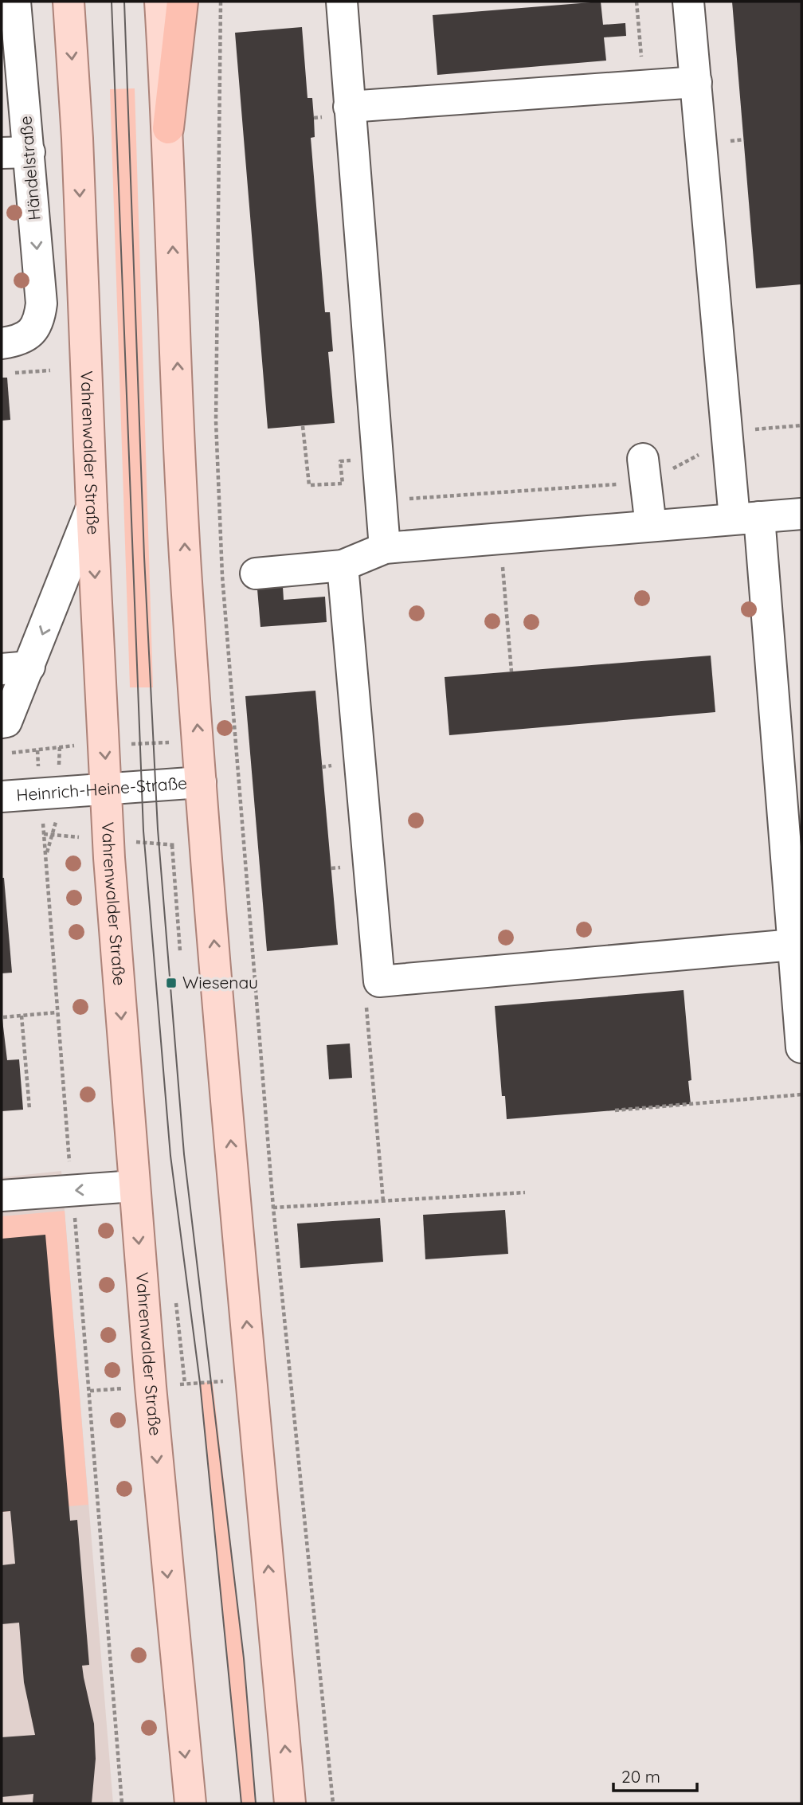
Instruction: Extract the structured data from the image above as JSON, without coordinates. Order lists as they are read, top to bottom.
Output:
{
  "streets": {
    "main road": ["Vahrenwalder Straße"],
    "street": ["Händelstraße", "Heinrich-Heine-Straße"]
  },
  "crossings": [
    ["Vahrenwalder Straße", "Heinrich-Heine-Straße"]
  ],
  "one_way": ["Händelstraße"],
  "places": {
    "transit": ["Wiesenau"]
  },
  "scale_bar": "20 m"
}
